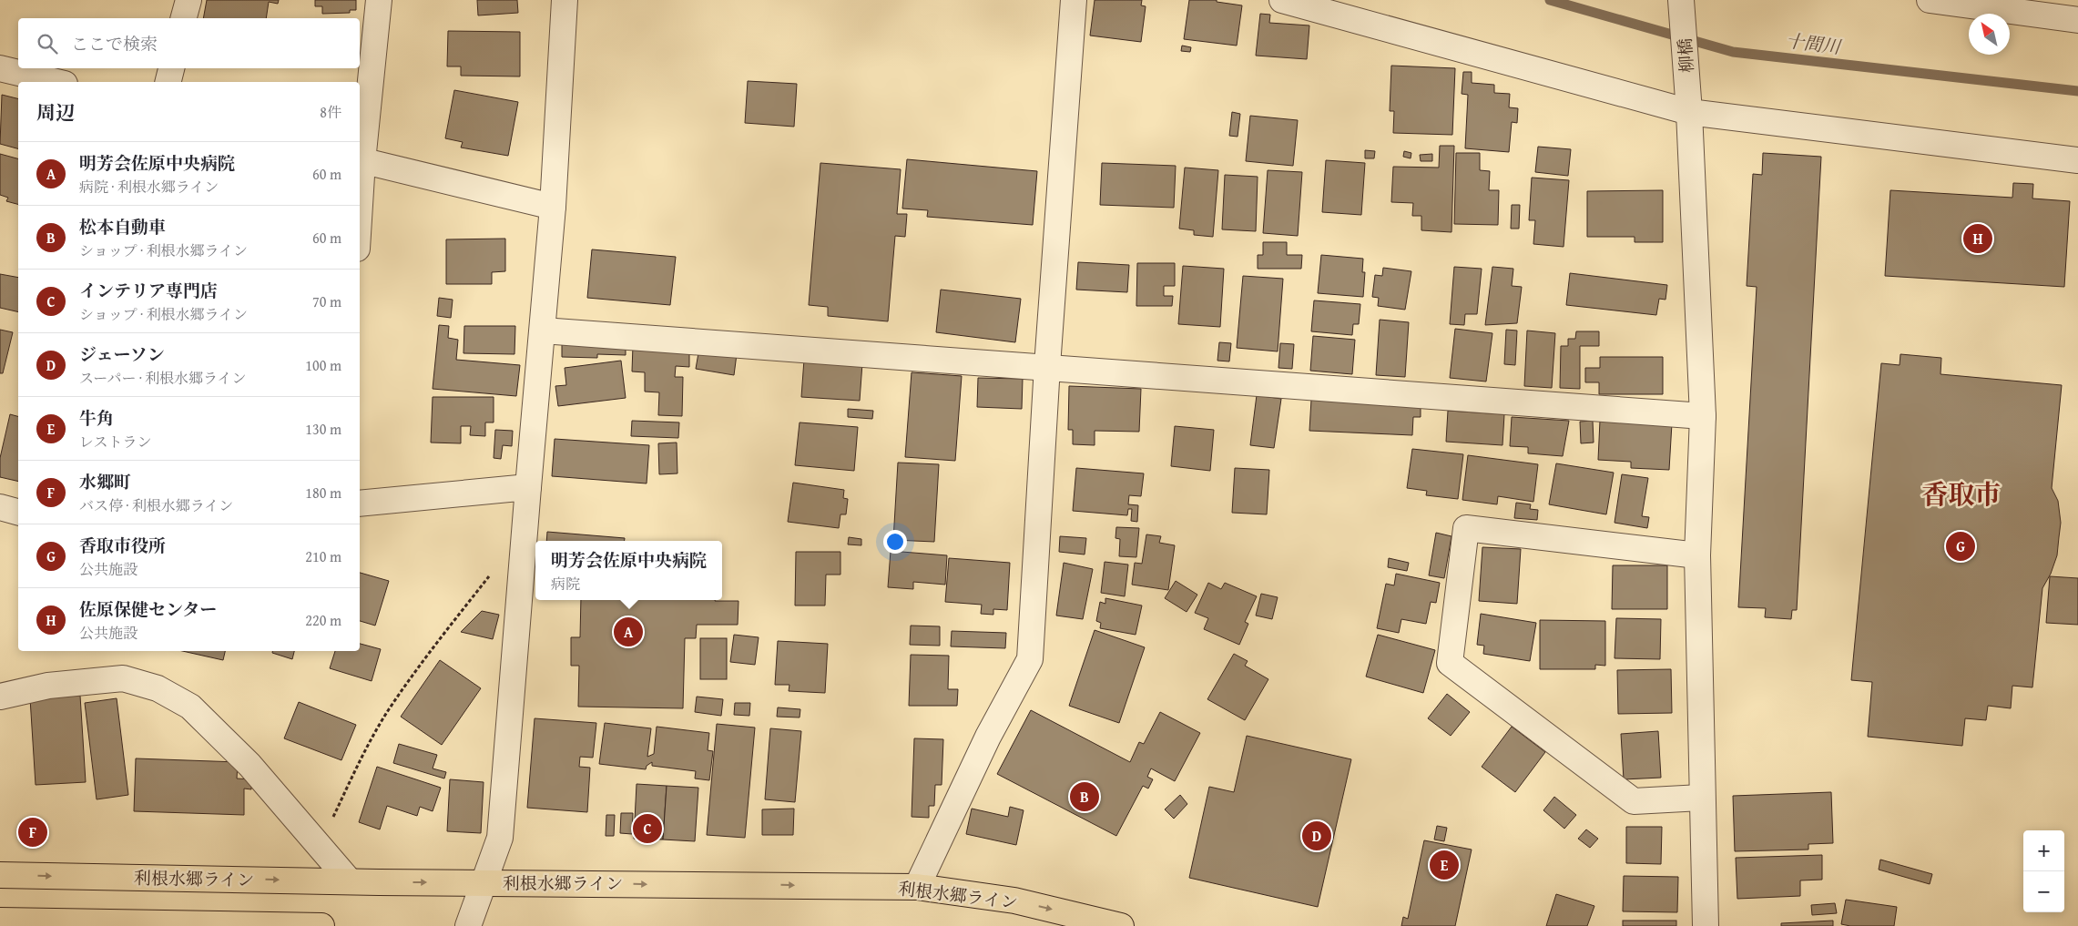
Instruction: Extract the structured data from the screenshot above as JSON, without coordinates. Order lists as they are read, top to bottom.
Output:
{
  "streets": {
    "highway": ["利根水郷ライン"],
    "street": ["柳橋"]
  },
  "one_way": ["利根水郷ライン"],
  "districts": ["香取市"],
  "water": ["十間川"],
  "north": "top left",
  "page": {
    "search": "ここで検索",
    "heading": ["周辺", "8件"],
    "list": [
      {
        "mark": "A",
        "name": "明芳会佐原中央病院",
        "note": "病院 · 利根水郷ライン",
        "value": "60 m"
      },
      {
        "mark": "B",
        "name": "松本自動車",
        "note": "ショップ · 利根水郷ライン",
        "value": "60 m"
      },
      {
        "mark": "C",
        "name": "インテリア専門店",
        "note": "ショップ · 利根水郷ライン",
        "value": "70 m"
      },
      {
        "mark": "D",
        "name": "ジェーソン",
        "note": "スーパー · 利根水郷ライン",
        "value": "100 m"
      },
      {
        "mark": "E",
        "name": "牛角",
        "note": "レストラン",
        "value": "130 m"
      },
      {
        "mark": "F",
        "name": "水郷町",
        "note": "バス停 · 利根水郷ライン",
        "value": "180 m"
      },
      {
        "mark": "G",
        "name": "香取市役所",
        "note": "公共施設",
        "value": "210 m"
      },
      {
        "mark": "H",
        "name": "佐原保健センター",
        "note": "公共施設",
        "value": "220 m"
      }
    ],
    "pins": [
      "H",
      "G",
      "A",
      "B",
      "C",
      "F",
      "D",
      "E"
    ],
    "popup": ["明芳会佐原中央病院", "病院"],
    "map_buttons": ["+", "−"]
  }
}
